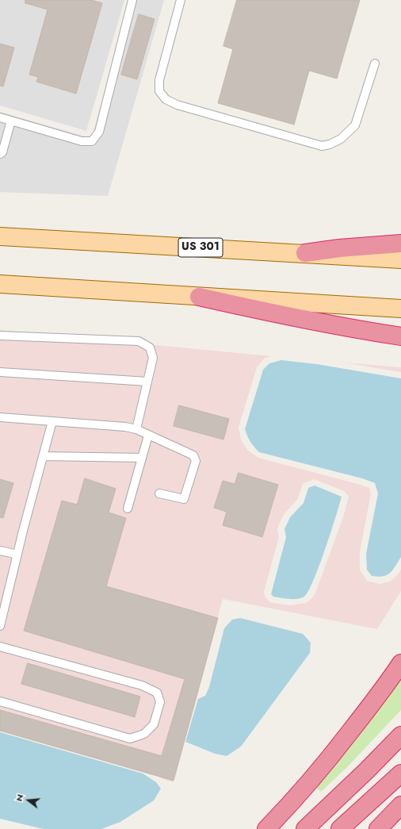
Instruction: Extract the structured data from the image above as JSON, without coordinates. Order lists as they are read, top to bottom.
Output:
{
  "streets": {
    "main road": ["US 301"]
  },
  "north": "left"
}
